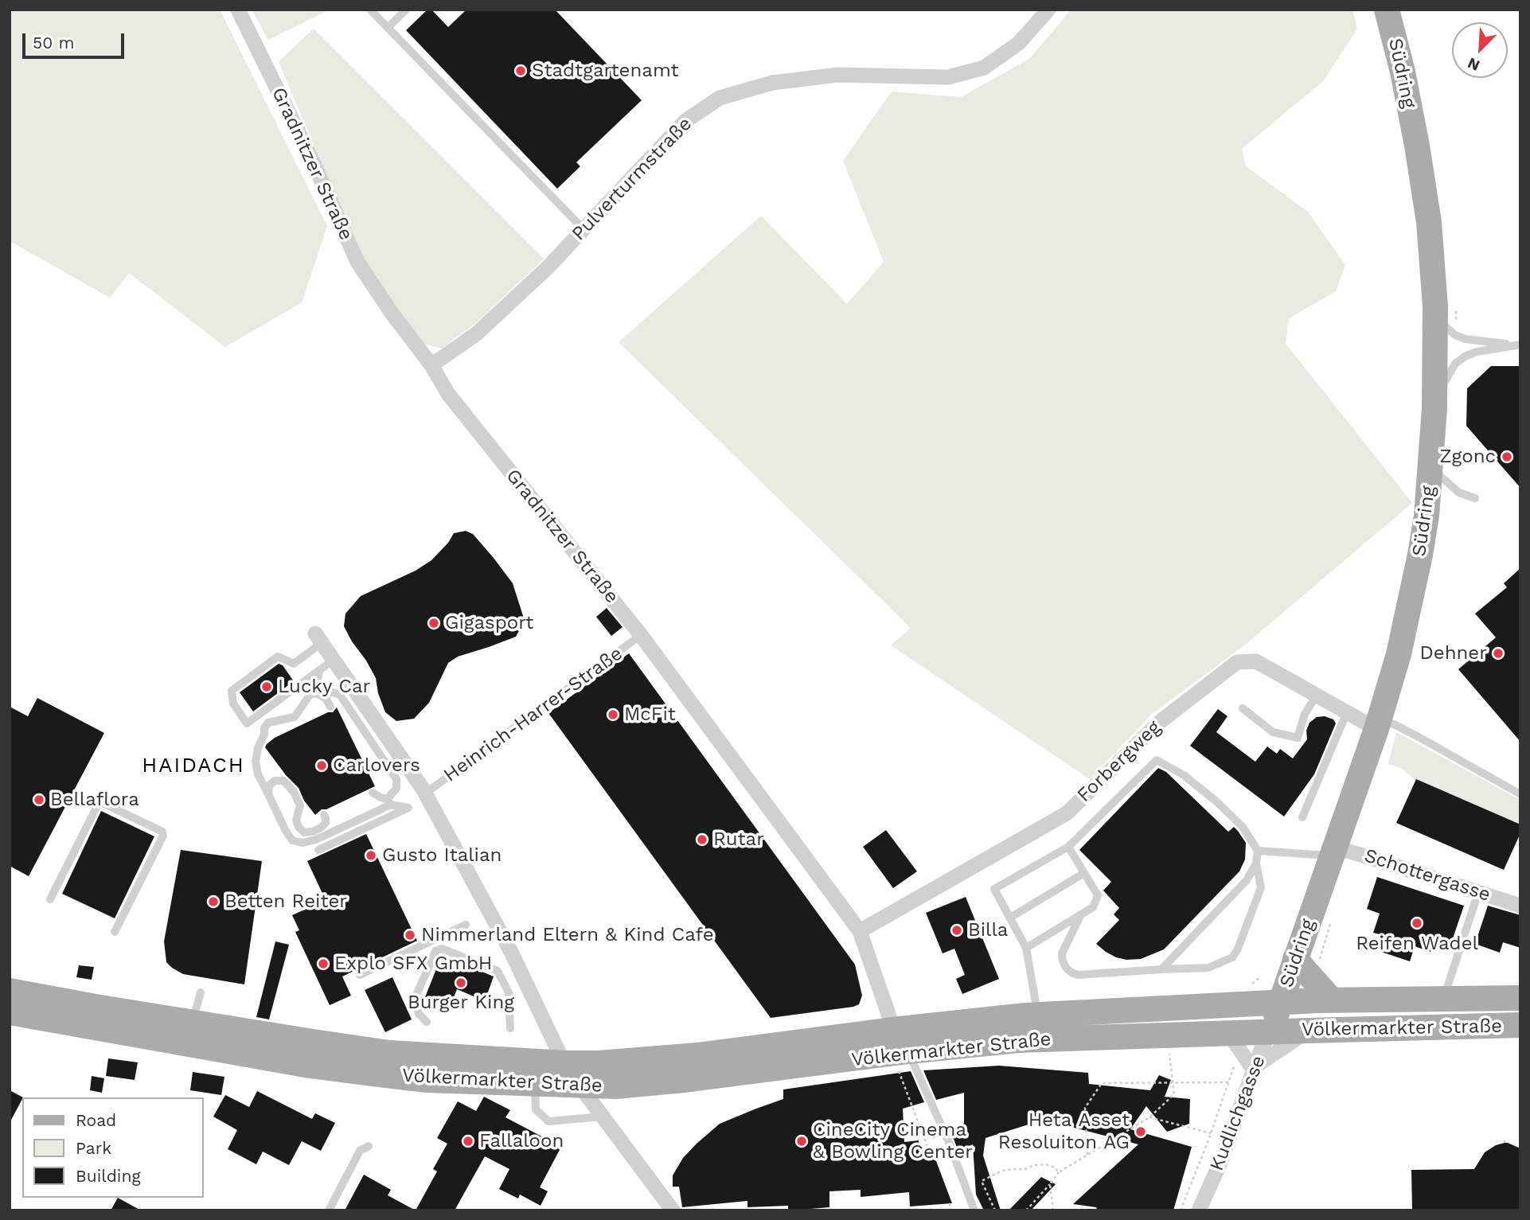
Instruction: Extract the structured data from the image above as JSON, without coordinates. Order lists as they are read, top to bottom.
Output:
{
  "streets": {
    "main road": ["Südring", "Völkermarkter Straße"],
    "street": [
      "Gradnitzer Straße",
      "Pulverturmstraße",
      "Heinrich-Harrer-Straße",
      "Forbergweg",
      "Schottergasse",
      "Kudlichgasse"
    ]
  },
  "crossings": [
    ["Südring", "Forbergweg"],
    ["Südring", "Schottergasse"],
    ["Südring", "Kudlichgasse"],
    ["Gradnitzer Straße", "Pulverturmstraße"],
    ["Gradnitzer Straße", "Heinrich-Harrer-Straße"],
    ["Gradnitzer Straße", "Forbergweg"],
    ["Gradnitzer Straße", "Völkermarkter Straße"],
    ["Heinrich-Harrer-Straße", "Völkermarkter Straße"]
  ],
  "districts": ["HAIDACH"],
  "places": [
    "Stadtgartenamt",
    "Zgonc",
    "Gigasport",
    "Dehner",
    "Lucky Car",
    "McFit",
    "Carlovers",
    "Bellaflora",
    "Rutar",
    "Gusto Italian",
    "Betten Reiter",
    "Reifen Wadel",
    "Billa",
    "Nimmerland Eltern & Kind Cafe",
    "Explo SFX GmbH",
    "Burger King",
    "Heta Asset Resoluiton AG",
    "Fallaloon",
    "CineCity Cinema & Bowling Center"
  ],
  "legend": ["Road", "Park", "Building"],
  "scale_bar": "50 m",
  "north": "bottom left"
}
